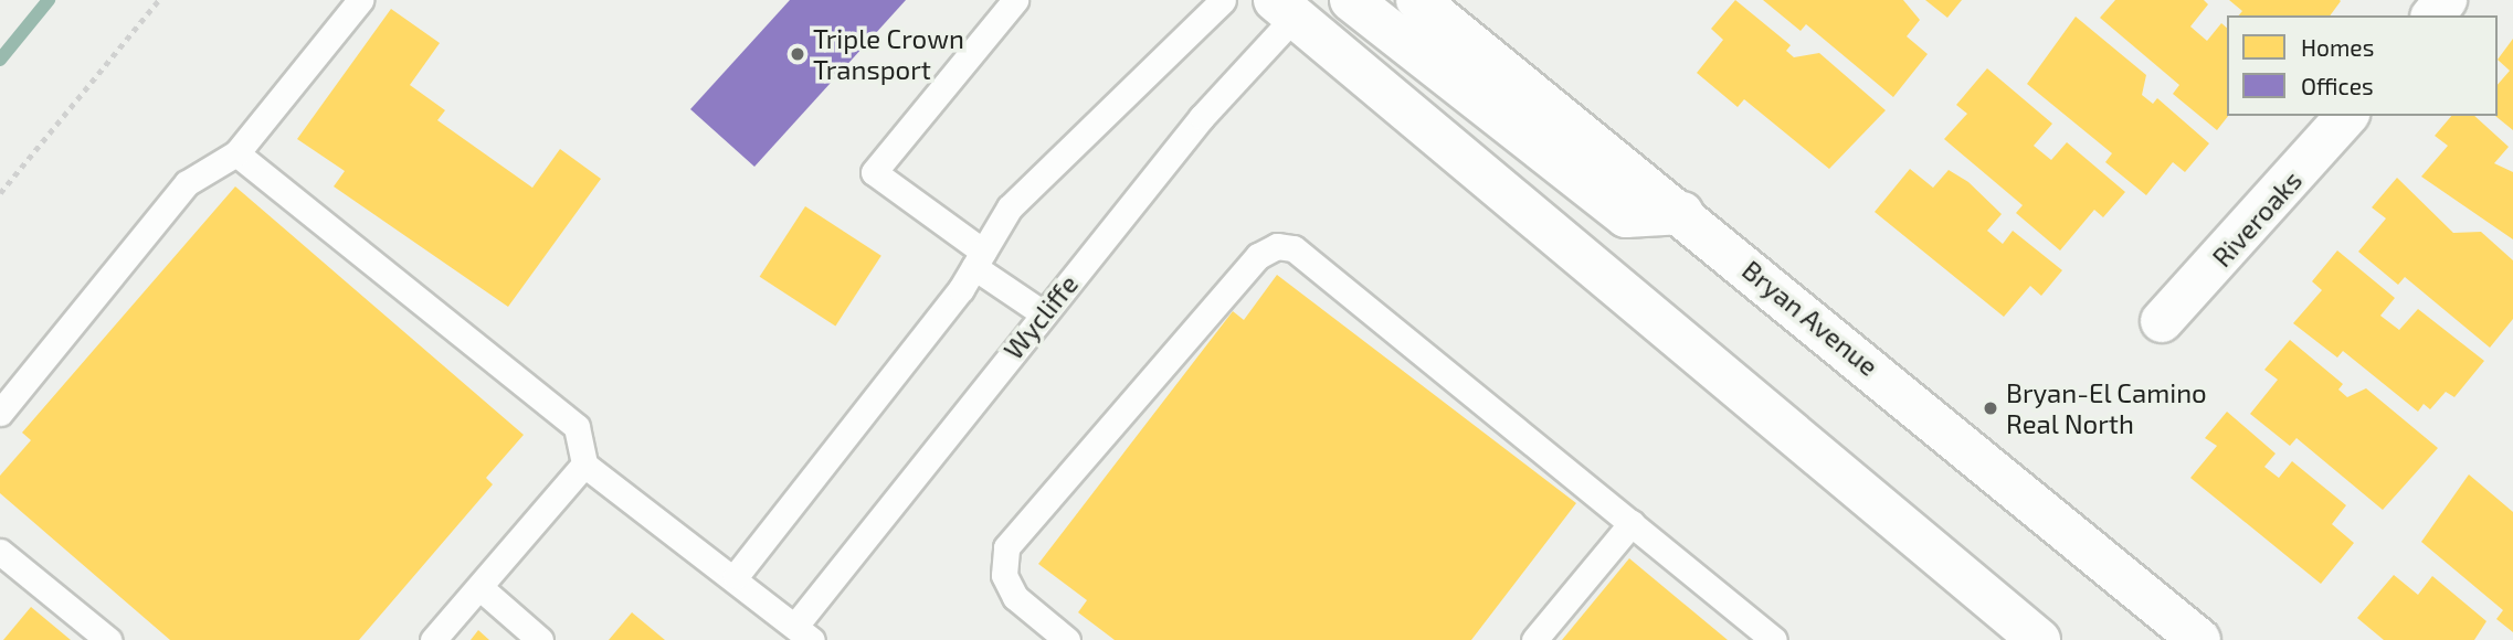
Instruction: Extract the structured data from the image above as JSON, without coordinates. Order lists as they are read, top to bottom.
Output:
{
  "streets": {
    "main road": ["Riveroaks", "Bryan Avenue"],
    "lane": ["Wycliffe"]
  },
  "places": ["Triple Crown Transport", "Bryan-El Camino Real North"],
  "legend": ["Homes", "Offices"]
}
